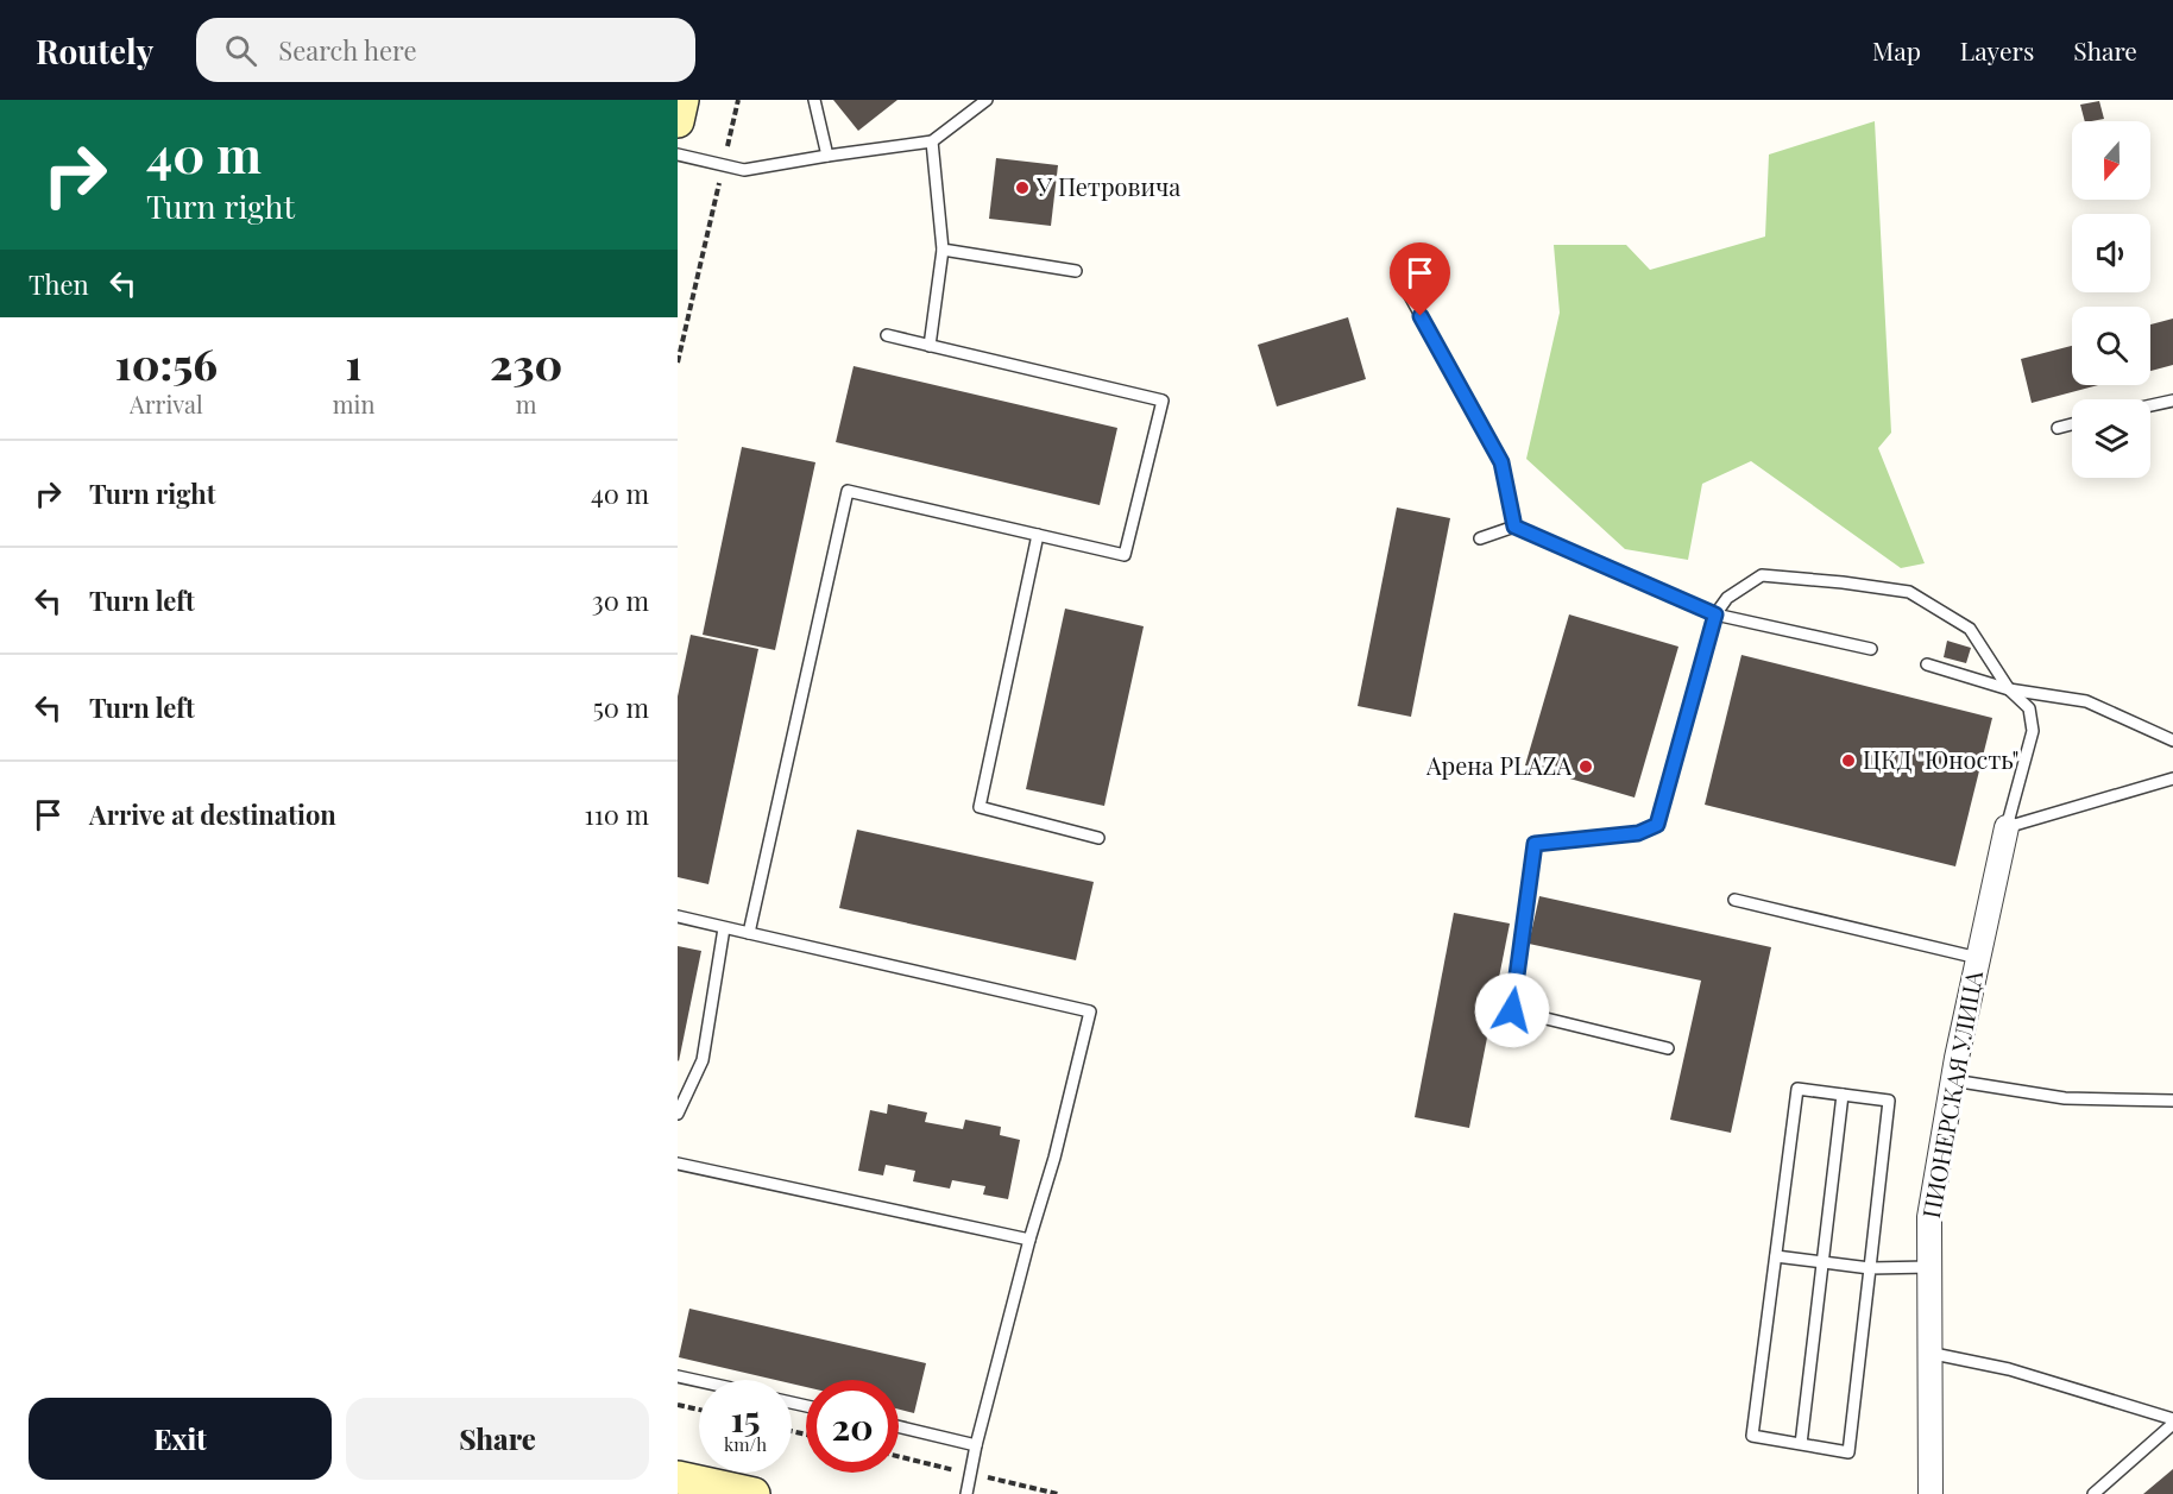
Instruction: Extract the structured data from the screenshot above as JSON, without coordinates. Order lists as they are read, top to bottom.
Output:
{
  "streets": {
    "street": ["ПИОНЕРСКАЯ УЛИЦА"]
  },
  "places": ["У Петровича", "ЦКД \"Юность\"", "Арена PLAZA"],
  "north": "bottom",
  "page": {
    "header": "Routely",
    "search": "Search here",
    "nav": ["Map", "Layers", "Share"],
    "turn": ["40 m", "Turn right"],
    "then": "Then",
    "eta": [
      "10:56",
      "Arrival",
      "1",
      "min",
      "230",
      "m"
    ],
    "list": [
      {
        "name": "Turn right",
        "value": "40 m"
      },
      {
        "name": "Turn left",
        "value": "30 m"
      },
      {
        "name": "Turn left",
        "value": "50 m"
      },
      {
        "name": "Arrive at destination",
        "value": "110 m"
      }
    ],
    "speed": "15 km/h",
    "limit": "20",
    "buttons": ["Exit", "Share"]
  }
}
